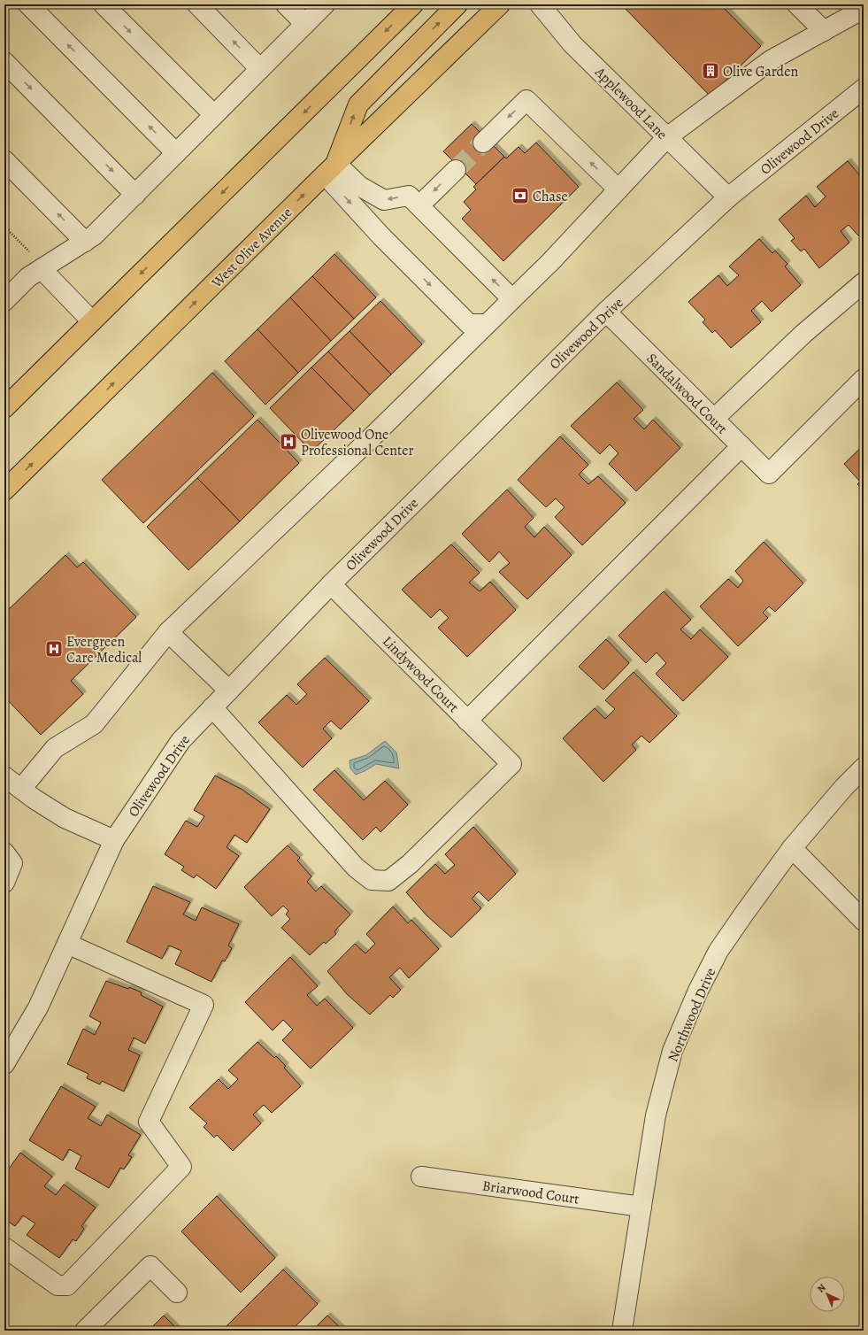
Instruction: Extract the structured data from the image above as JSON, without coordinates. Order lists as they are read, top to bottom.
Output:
{
  "streets": {
    "main road": ["West Olive Avenue"],
    "street": [
      "Applewood Lane",
      "Olivewood Drive",
      "Sandalwood Court",
      "Lindywood Court",
      "Northwood Drive",
      "Briarwood Court"
    ]
  },
  "crossings": [
    ["Applewood Lane", "Olivewood Drive"],
    ["Olivewood Drive", "Sandalwood Court"],
    ["Olivewood Drive", "Lindywood Court"],
    ["Northwood Drive", "Briarwood Court"]
  ],
  "places": {
    "building": ["Olive Garden"],
    "bank": ["Chase"],
    "hospital": ["Olivewood One Professional Center", "Evergreen Care Medical"]
  },
  "north": "top left"
}
